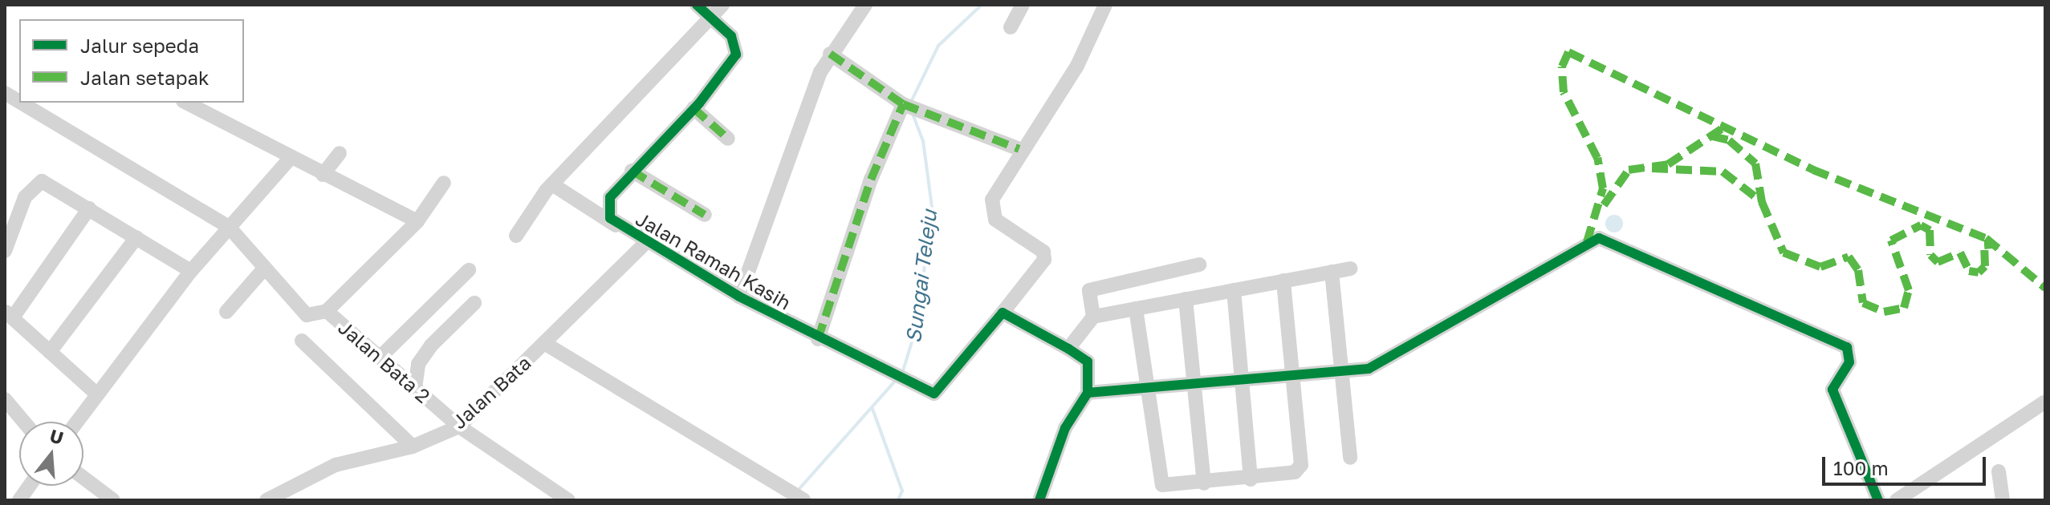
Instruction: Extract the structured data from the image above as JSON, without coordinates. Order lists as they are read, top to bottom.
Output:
{
  "streets": {
    "street": ["Jalan Ramah Kasih", "Jalan Bata 2", "Jalan Bata"]
  },
  "crossings": [
    ["Jalan Ramah Kasih", "Jalan Bata"],
    ["Jalan Bata 2", "Jalan Bata"]
  ],
  "water": ["Sungai Teleju"],
  "legend": ["Jalur sepeda", "Jalan setapak"],
  "scale_bar": "100 m",
  "north": "top"
}
